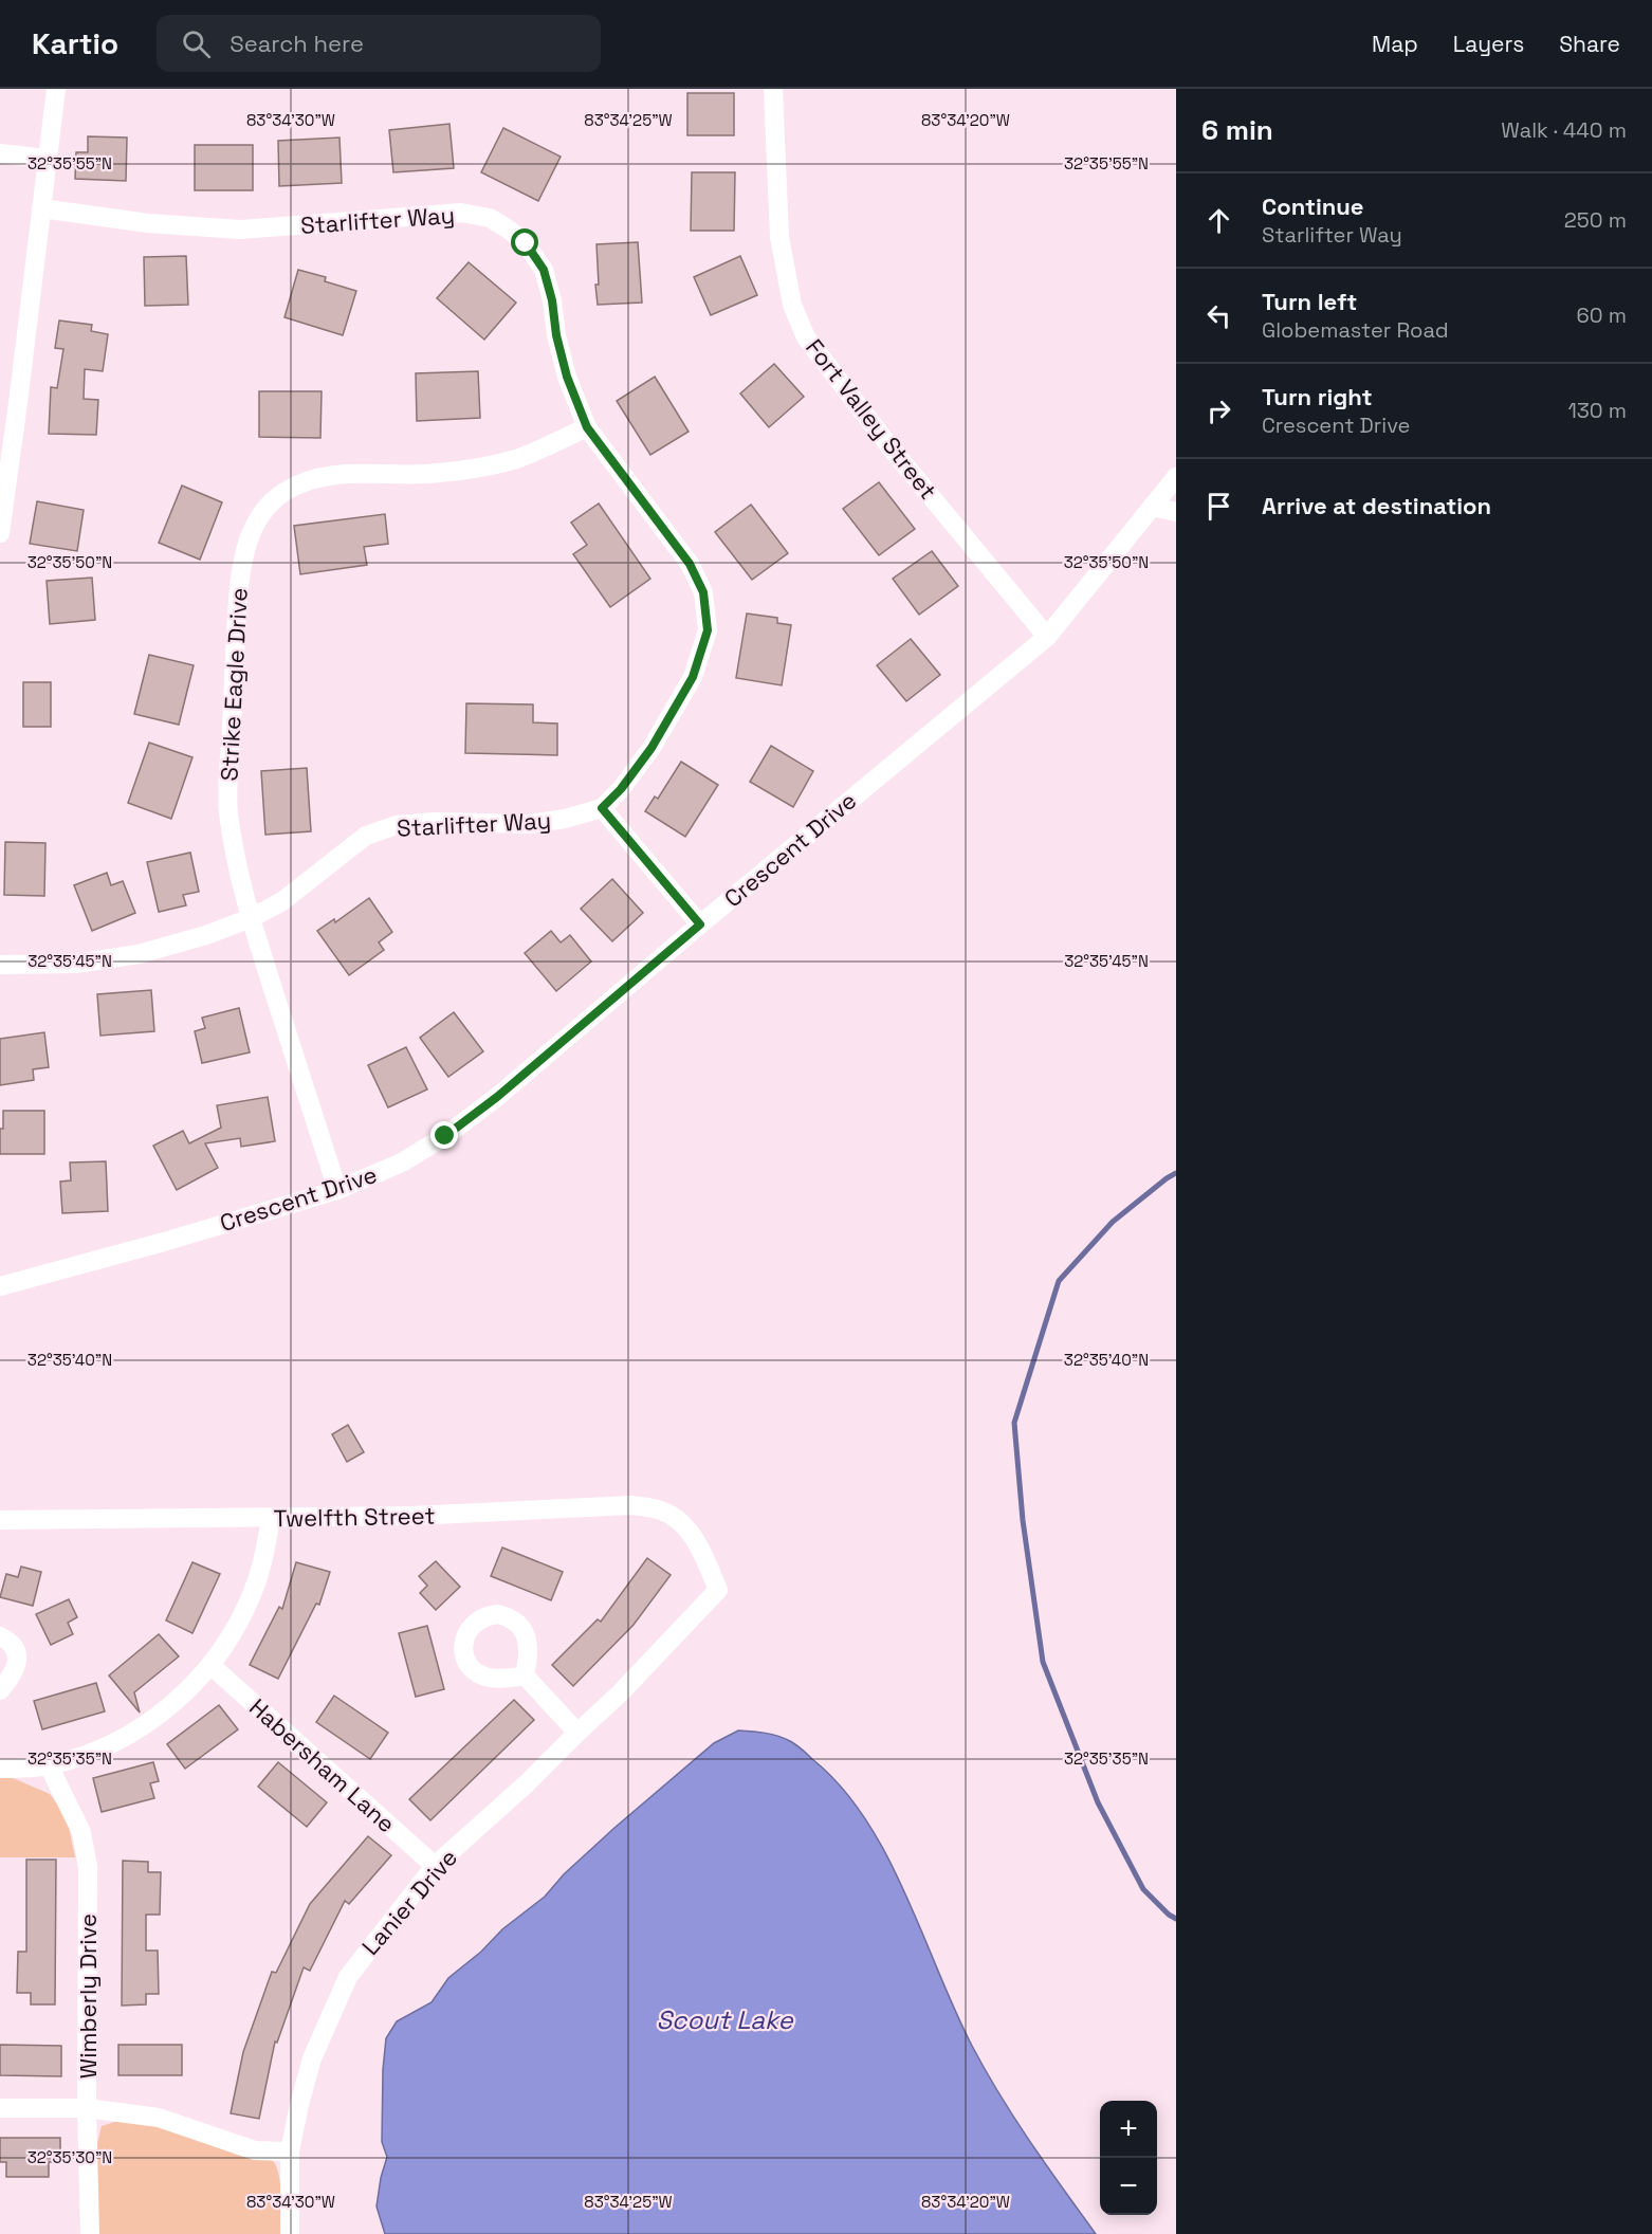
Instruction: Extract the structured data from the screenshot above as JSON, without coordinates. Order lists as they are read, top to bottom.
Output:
{
  "streets": {
    "street": [
      "Starlifter Way",
      "Fort Valley Street",
      "Strike Eagle Drive",
      "Crescent Drive",
      "Twelfth Street",
      "Habersham Lane",
      "Lanier Drive",
      "Wimberly Drive"
    ]
  },
  "crossings": [
    ["Starlifter Way", "Strike Eagle Drive"],
    ["Fort Valley Street", "Crescent Drive"],
    ["Strike Eagle Drive", "Crescent Drive"],
    ["Twelfth Street", "Lanier Drive"],
    ["Habersham Lane", "Lanier Drive"]
  ],
  "water": ["Scout Lake"],
  "page": {
    "header": "Kartio",
    "search": "Search here",
    "nav": ["Map", "Layers", "Share"],
    "heading": ["6 min", "Walk · 440 m"],
    "list": [
      ["Continue", "Starlifter Way", "250 m"],
      ["Turn left", "Globemaster Road", "60 m"],
      ["Turn right", "Crescent Drive", "130 m"],
      "Arrive at destination"
    ],
    "map_buttons": ["+", "−"]
  },
  "coordinates": [
    "83°34'30\"W",
    "83°34'25\"W",
    "83°34'20\"W",
    "32°35'55\"N",
    "32°35'50\"N",
    "32°35'45\"N",
    "32°35'40\"N",
    "32°35'35\"N",
    "32°35'30\"N"
  ]
}
